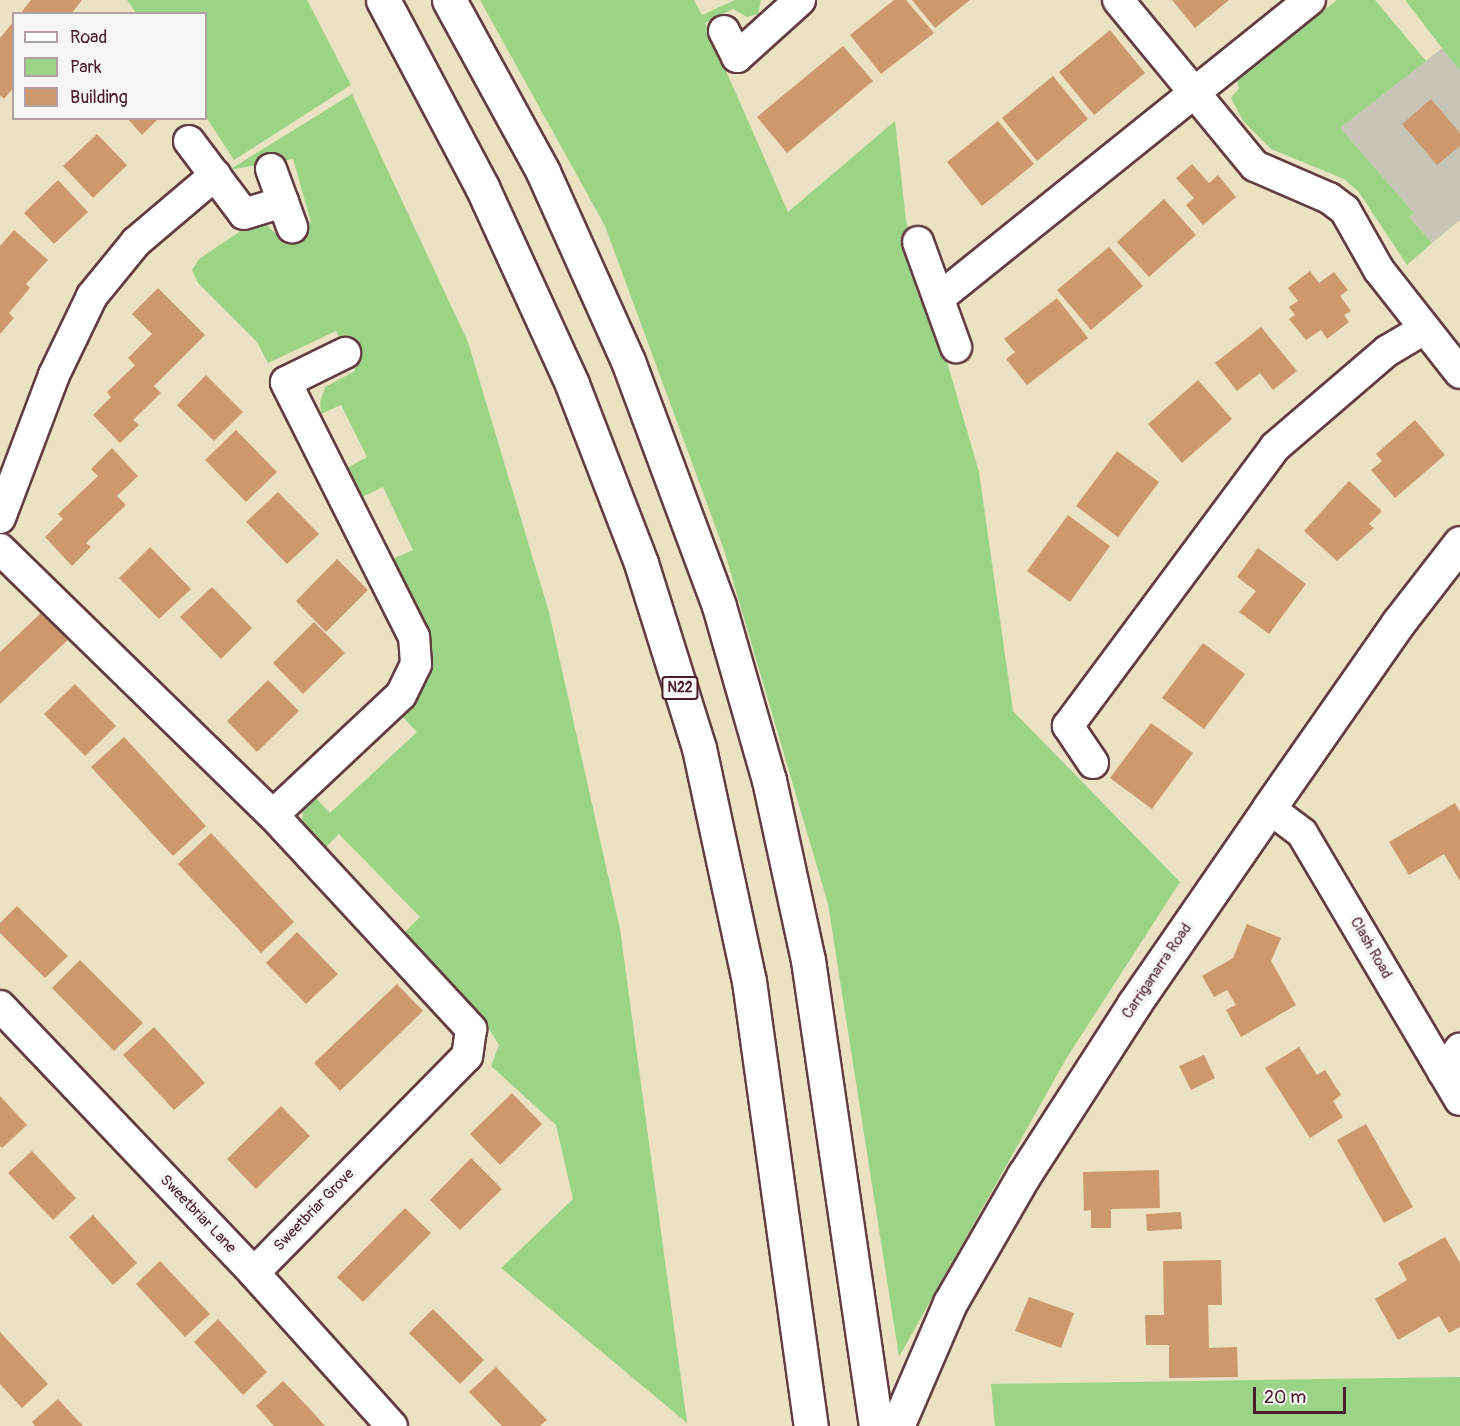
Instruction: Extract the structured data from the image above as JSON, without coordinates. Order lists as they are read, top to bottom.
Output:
{
  "streets": {
    "main road": ["N22", "Carriganarra Road"],
    "street": ["Clash Road", "Sweetbriar Grove", "Sweetbriar Lane"]
  },
  "crossings": [
    ["Clash Road", "Carriganarra Road"],
    ["Sweetbriar Grove", "Sweetbriar Lane"]
  ],
  "legend": ["Road", "Park", "Building"],
  "scale_bar": "20 m"
}
